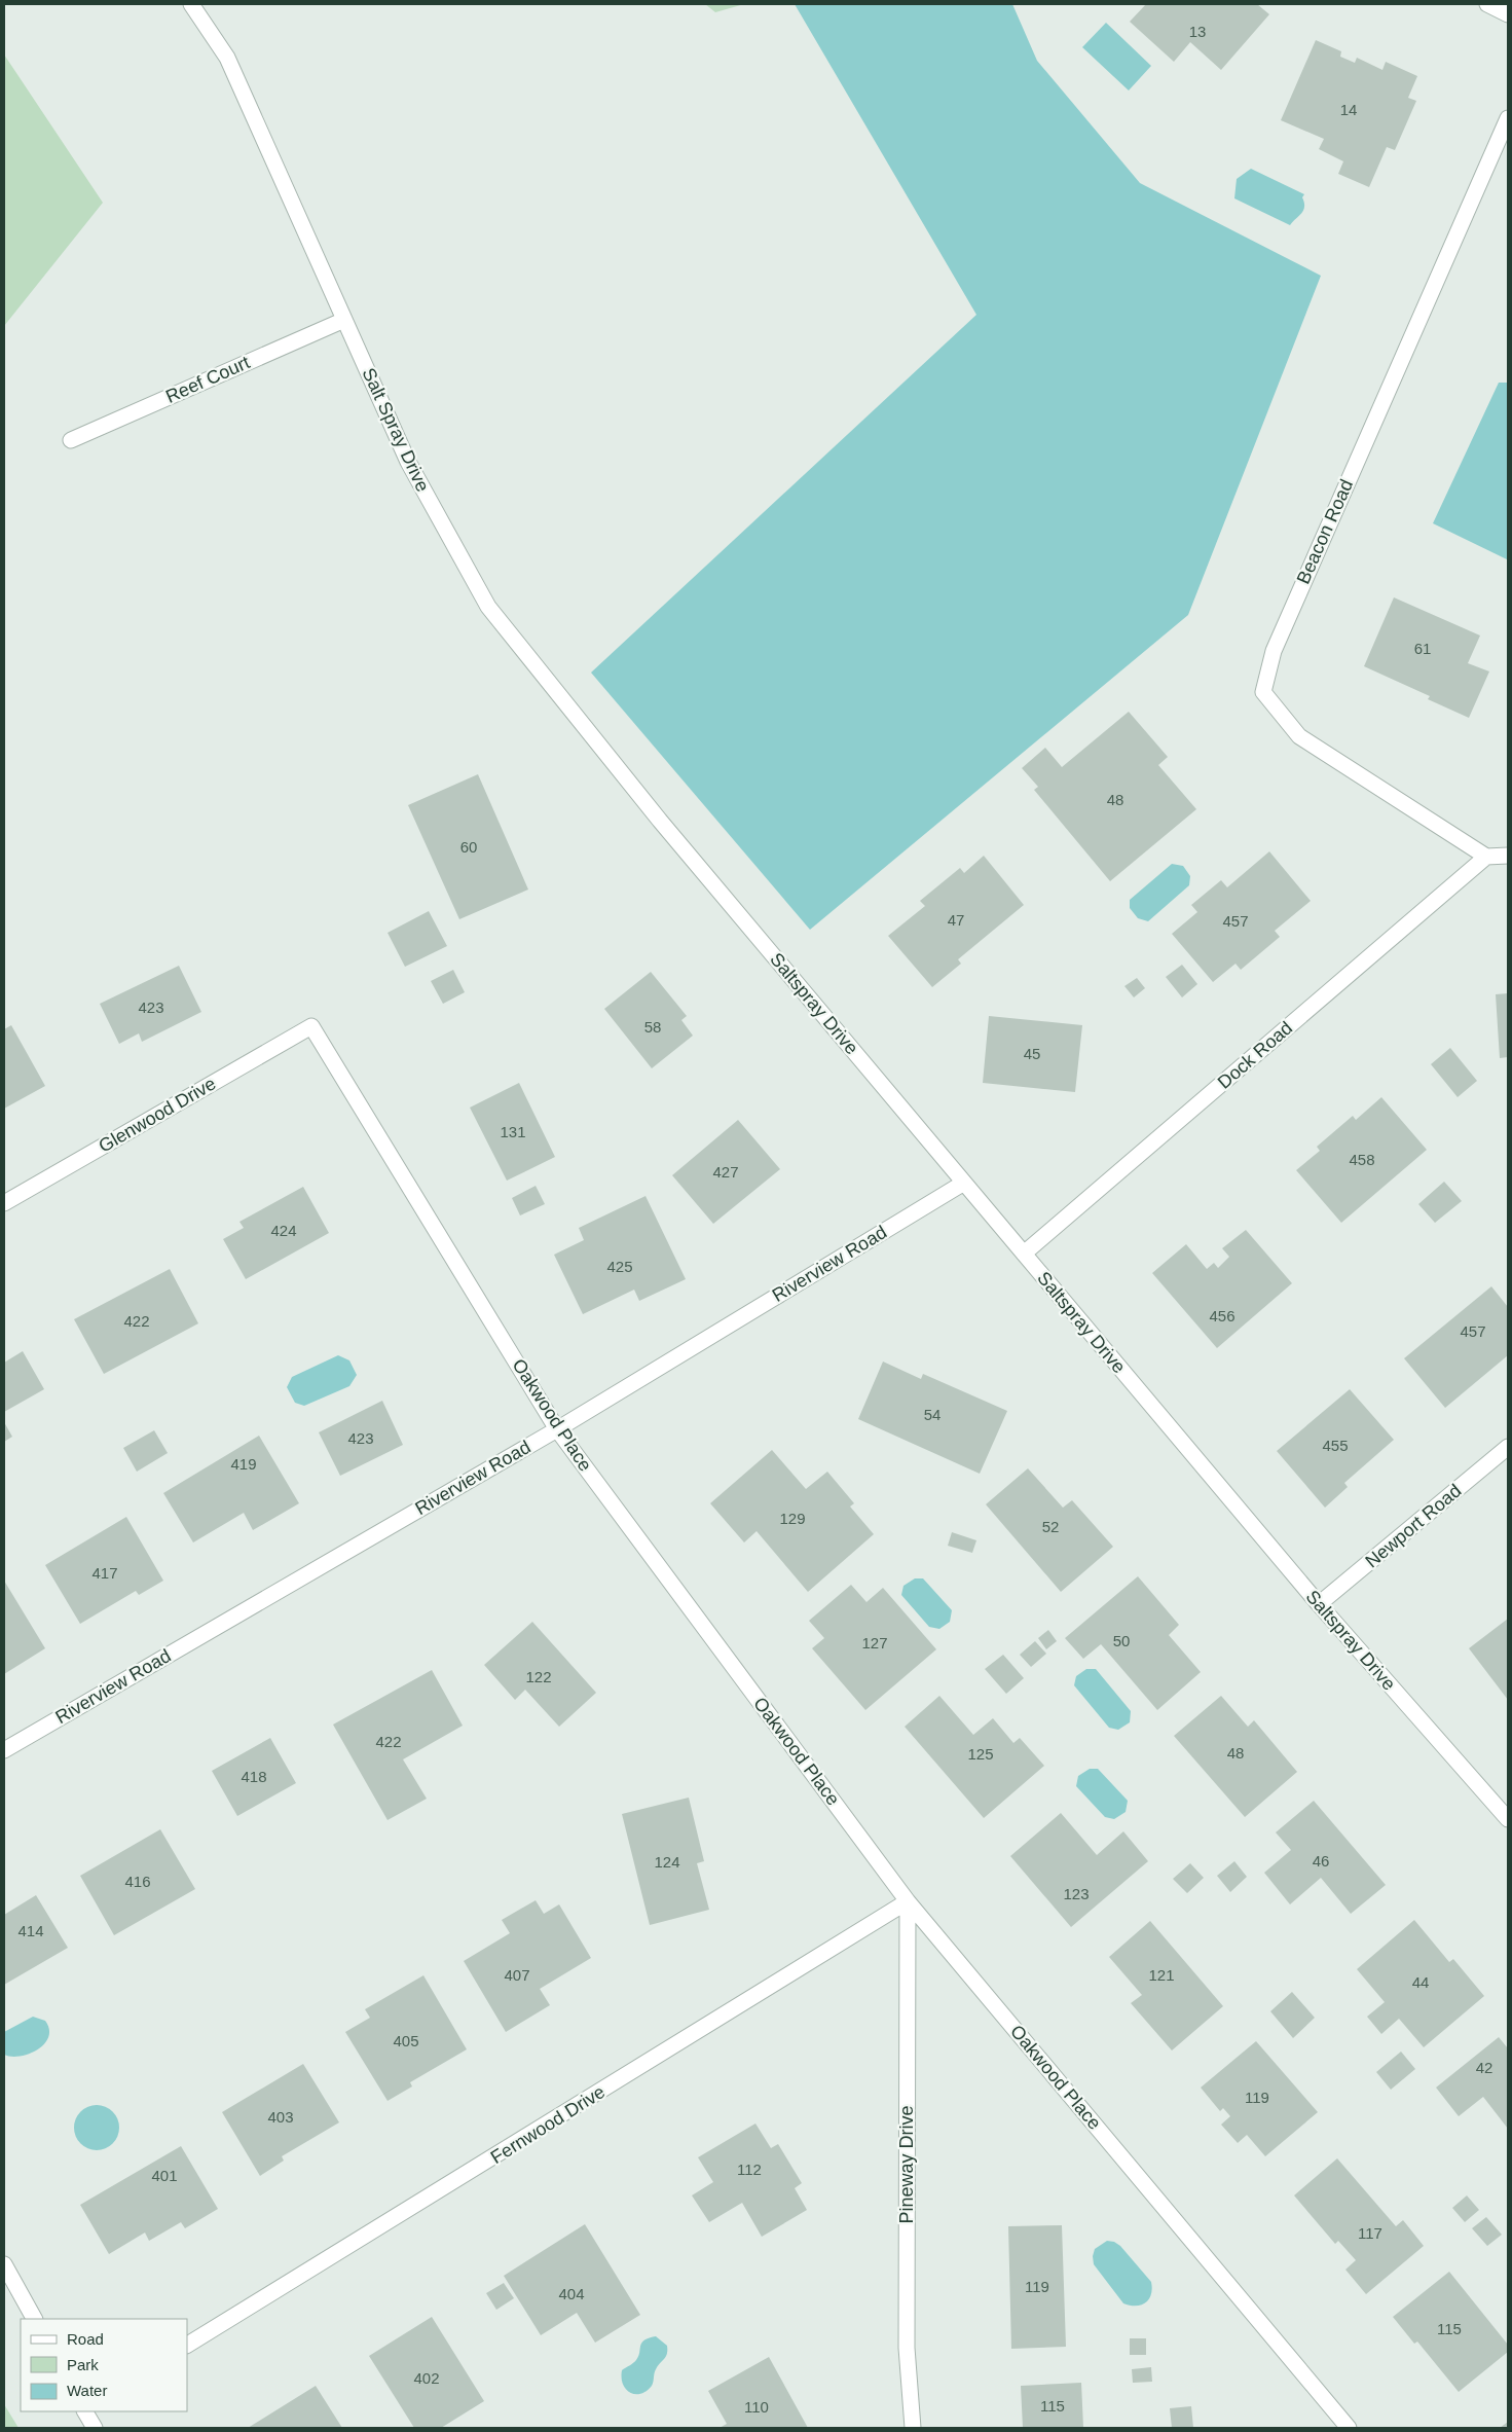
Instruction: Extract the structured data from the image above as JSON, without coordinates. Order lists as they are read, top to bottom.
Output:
{
  "streets": {
    "street": [
      "Reef Court",
      "Salt Spray Drive",
      "Beacon Road",
      "Saltspray Drive",
      "Dock Road",
      "Glenwood Drive",
      "Riverview Road",
      "Oakwood Place",
      "Newport Road",
      "Fernwood Drive",
      "Pineway Drive"
    ]
  },
  "crossings": [
    ["Reef Court", "Salt Spray Drive"],
    ["Salt Spray Drive", "Saltspray Drive"],
    ["Beacon Road", "Dock Road"],
    ["Saltspray Drive", "Dock Road"],
    ["Saltspray Drive", "Riverview Road"],
    ["Saltspray Drive", "Newport Road"],
    ["Glenwood Drive", "Oakwood Place"],
    ["Riverview Road", "Oakwood Place"],
    ["Oakwood Place", "Fernwood Drive"],
    ["Oakwood Place", "Pineway Drive"],
    ["Fernwood Drive", "Pineway Drive"]
  ],
  "house_numbers": [
    "13",
    "14",
    "61",
    "48",
    "60",
    "47",
    "457",
    "423",
    "58",
    "45",
    "131",
    "458",
    "427",
    "424",
    "425",
    "456",
    "422",
    "457",
    "54",
    "423",
    "455",
    "419",
    "129",
    "52",
    "417",
    "50",
    "127",
    "122",
    "422",
    "48",
    "125",
    "418",
    "46",
    "124",
    "416",
    "123",
    "414",
    "407",
    "121",
    "44",
    "405",
    "42",
    "119",
    "403",
    "112",
    "401",
    "117",
    "119",
    "404",
    "115",
    "402",
    "115",
    "110"
  ],
  "legend": ["Road", "Park", "Water"]
}
